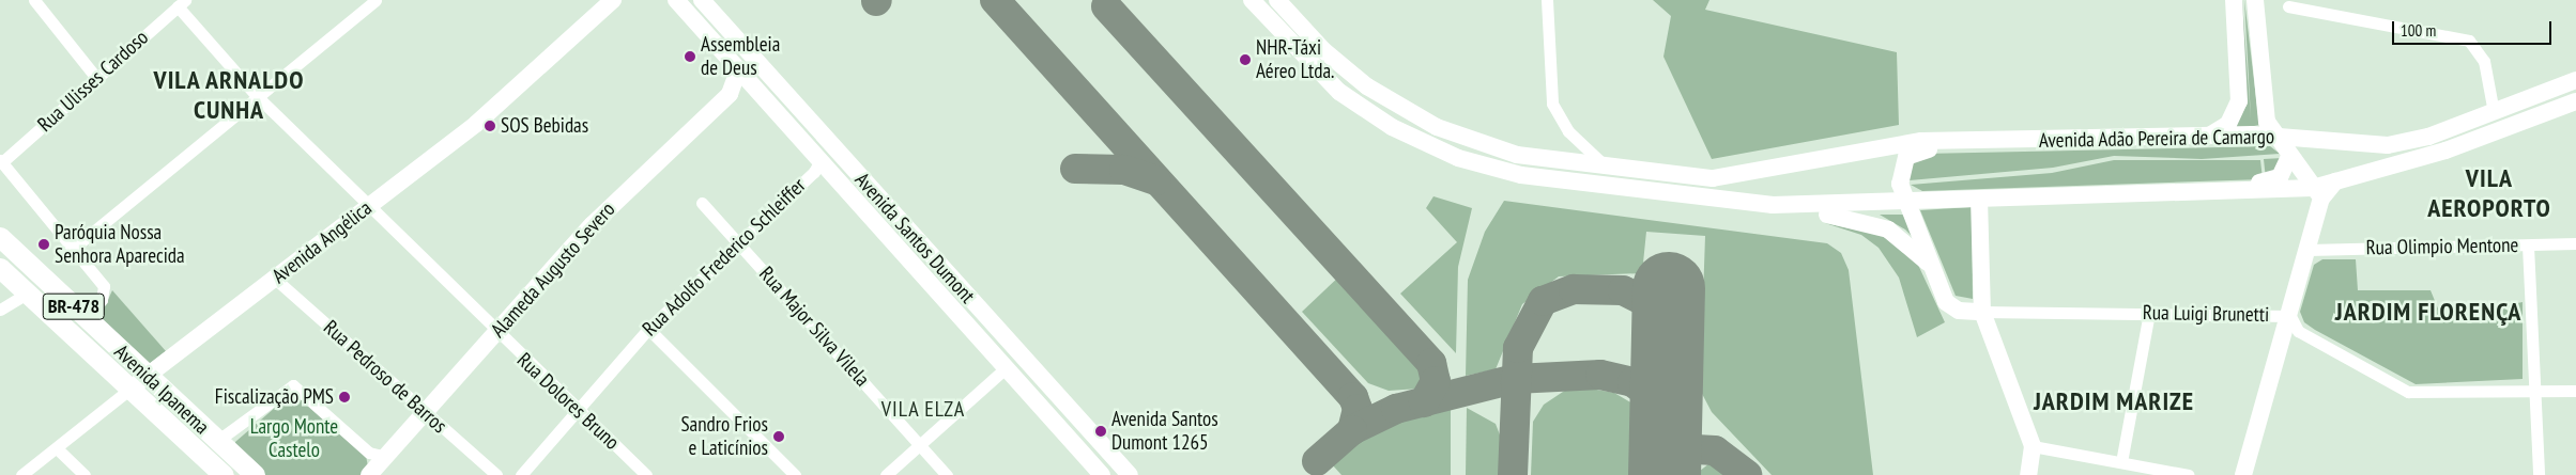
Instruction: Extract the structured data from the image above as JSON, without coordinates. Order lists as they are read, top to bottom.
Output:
{
  "streets": {
    "main road": [
      "Avenida Adão Pereira de Camargo",
      "Avenida Santos Dumont",
      "Avenida Angélica",
      "Alameda Augusto Severo",
      "BR-478",
      "Rua Luigi Brunetti",
      "Avenida Ipanema"
    ],
    "street": [
      "Rua Ulisses Cardoso",
      "Rua Olimpio Mentone",
      "Rua Adolfo Frederico Schleiffer",
      "Rua Major Silva Vilela",
      "Rua Pedroso de Barros",
      "Rua Dolores Bruno"
    ]
  },
  "crossings": [
    ["Rua Ulisses Cardoso", "Rua Dolores Bruno"],
    ["Avenida Santos Dumont", "Rua Adolfo Frederico Schleiffer"],
    ["Avenida Santos Dumont", "Alameda Augusto Severo"],
    ["Avenida Angélica", "Rua Pedroso de Barros"],
    ["Avenida Angélica", "Avenida Ipanema"],
    ["Avenida Angélica", "Rua Dolores Bruno"],
    ["Rua Adolfo Frederico Schleiffer", "Rua Major Silva Vilela"],
    ["Rua Adolfo Frederico Schleiffer", "Rua Dolores Bruno"],
    ["Alameda Augusto Severo", "Rua Pedroso de Barros"],
    ["Alameda Augusto Severo", "Rua Dolores Bruno"]
  ],
  "districts": [
    "VILA ARNALDO CUNHA",
    "VILA AEROPORTO",
    "JARDIM FLORENÇA",
    "JARDIM MARIZE",
    "VILA ELZA"
  ],
  "parks": ["Largo Monte Castelo"],
  "places": [
    "Assembleia de Deus",
    "NHR-Táxi Aéreo Ltda.",
    "SOS Bebidas",
    "Paróquia Nossa Senhora Aparecida",
    "Fiscalização PMS",
    "Avenida Santos Dumont 1265",
    "Sandro Frios e Laticínios"
  ],
  "scale_bar": "100 m"
}
